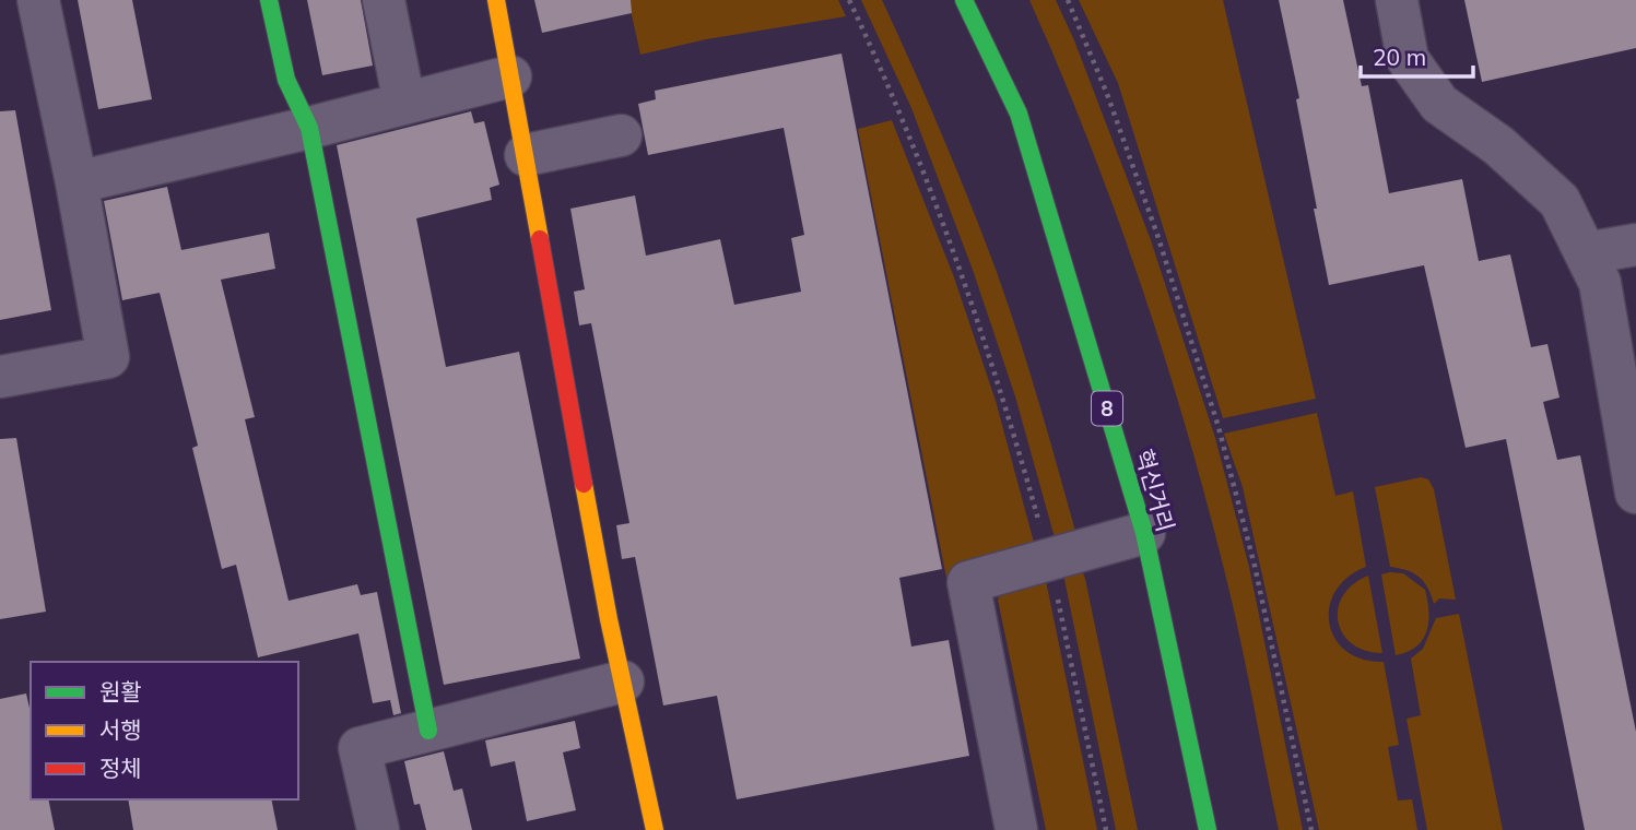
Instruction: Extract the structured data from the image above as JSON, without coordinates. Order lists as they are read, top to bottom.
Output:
{
  "streets": {
    "street": ["8", "혁신거리"]
  },
  "legend": ["원활", "서행", "정체"],
  "scale_bar": "20 m"
}
